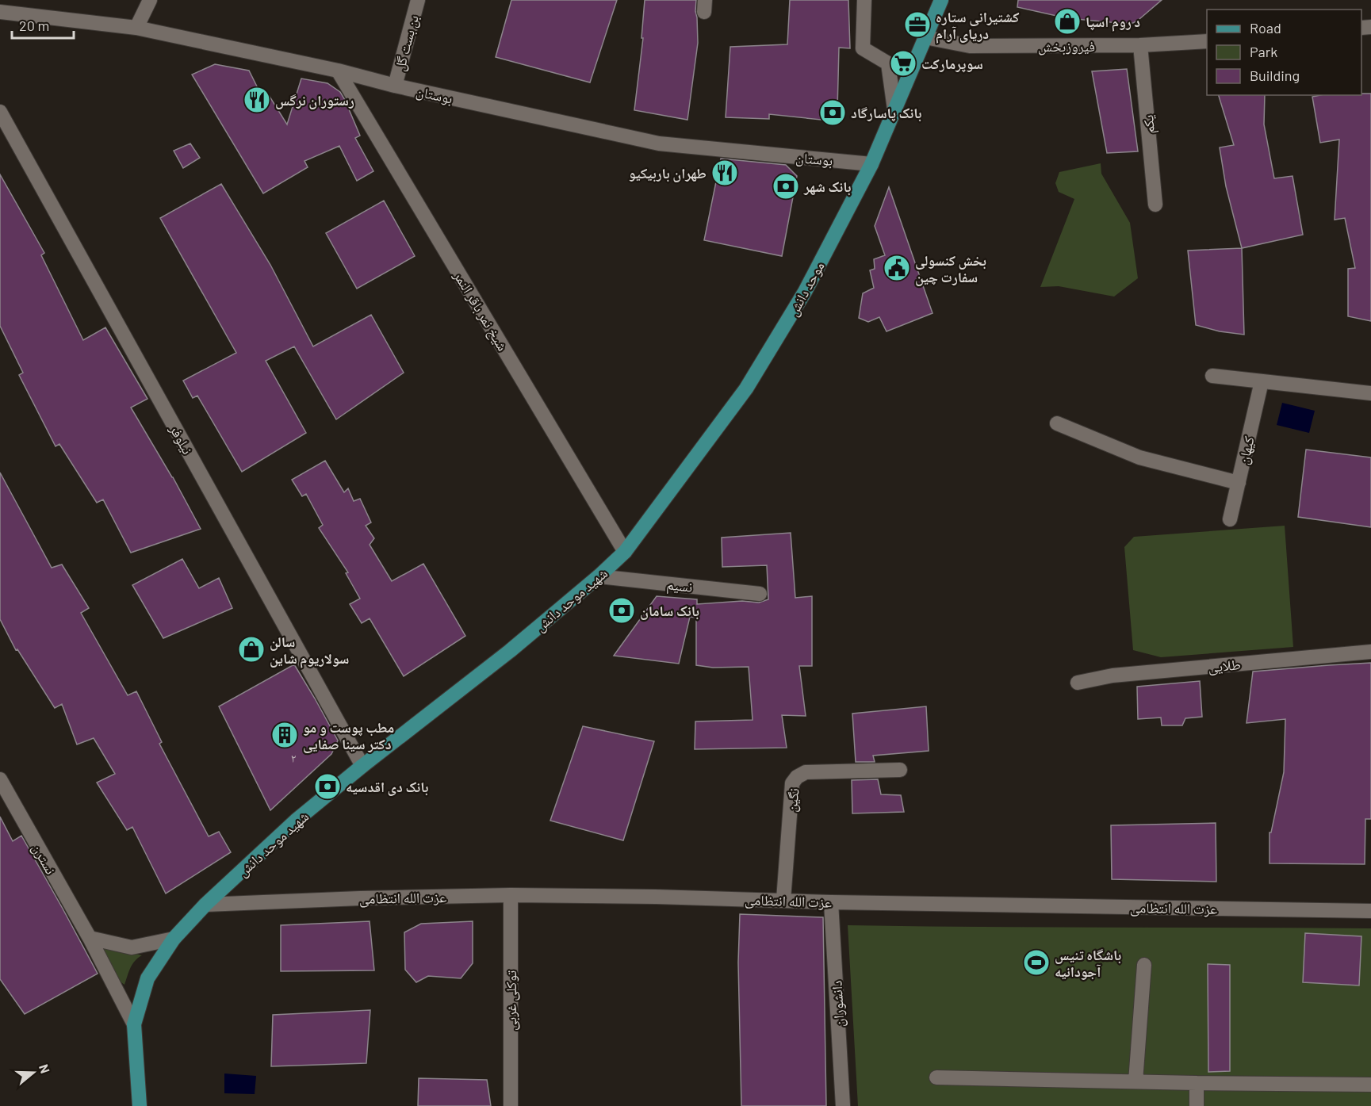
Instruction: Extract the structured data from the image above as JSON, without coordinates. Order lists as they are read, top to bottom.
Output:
{
  "streets": {
    "main road": ["موحد دانش", "شهید موحد دانش"],
    "street": [
      "بن بست گل",
      "فیروزبخش",
      "بوستان",
      "یکم",
      "شیخ نمر باقر النمر",
      "نیلوفر",
      "کیهان",
      "نسیم",
      "طلایی",
      "نگین",
      "نسترن",
      "عزت الله انتظامی",
      "توکلی غربی",
      "دانشوران"
    ]
  },
  "crossings": [
    ["بن بست گل", "بوستان"],
    ["فیروزبخش", "یکم"],
    ["فیروزبخش", "موحد دانش"],
    ["بوستان", "موحد دانش"],
    ["بوستان", "شیخ نمر باقر النمر"],
    ["موحد دانش", "شیخ نمر باقر النمر"],
    ["موحد دانش", "شهید موحد دانش"],
    ["شیخ نمر باقر النمر", "شهید موحد دانش"],
    ["نیلوفر", "شهید موحد دانش"],
    ["نسیم", "شهید موحد دانش"],
    ["شهید موحد دانش", "نسترن"],
    ["شهید موحد دانش", "عزت الله انتظامی"],
    ["نگین", "عزت الله انتظامی"],
    ["عزت الله انتظامی", "توکلی غربی"],
    ["عزت الله انتظامی", "دانشوران"]
  ],
  "places": {
    "shop": ["د روم اسپا", "سالن سولاریوم شاین"],
    "office": ["کشتیرانی ستاره دریای آرام"],
    "supermarket": ["سوپرمارکت"],
    "restaurant": ["رستوران نرگس", "طهران باربیکیو"],
    "bank": [
      "بانک پاسارگاد",
      "بانک شهر",
      "بانک سامان",
      "بانک دی اقدسیه"
    ],
    "public building": ["بخش کنسولی سفارت چین"],
    "building": ["مطب پوست و مو دکتر سینا صفایی"],
    "sports": ["باشگاه تنیس آجودانیه"]
  },
  "house_numbers": ["۲"],
  "legend": ["Road", "Park", "Building"],
  "scale_bar": "20 m",
  "north": "right"
}
